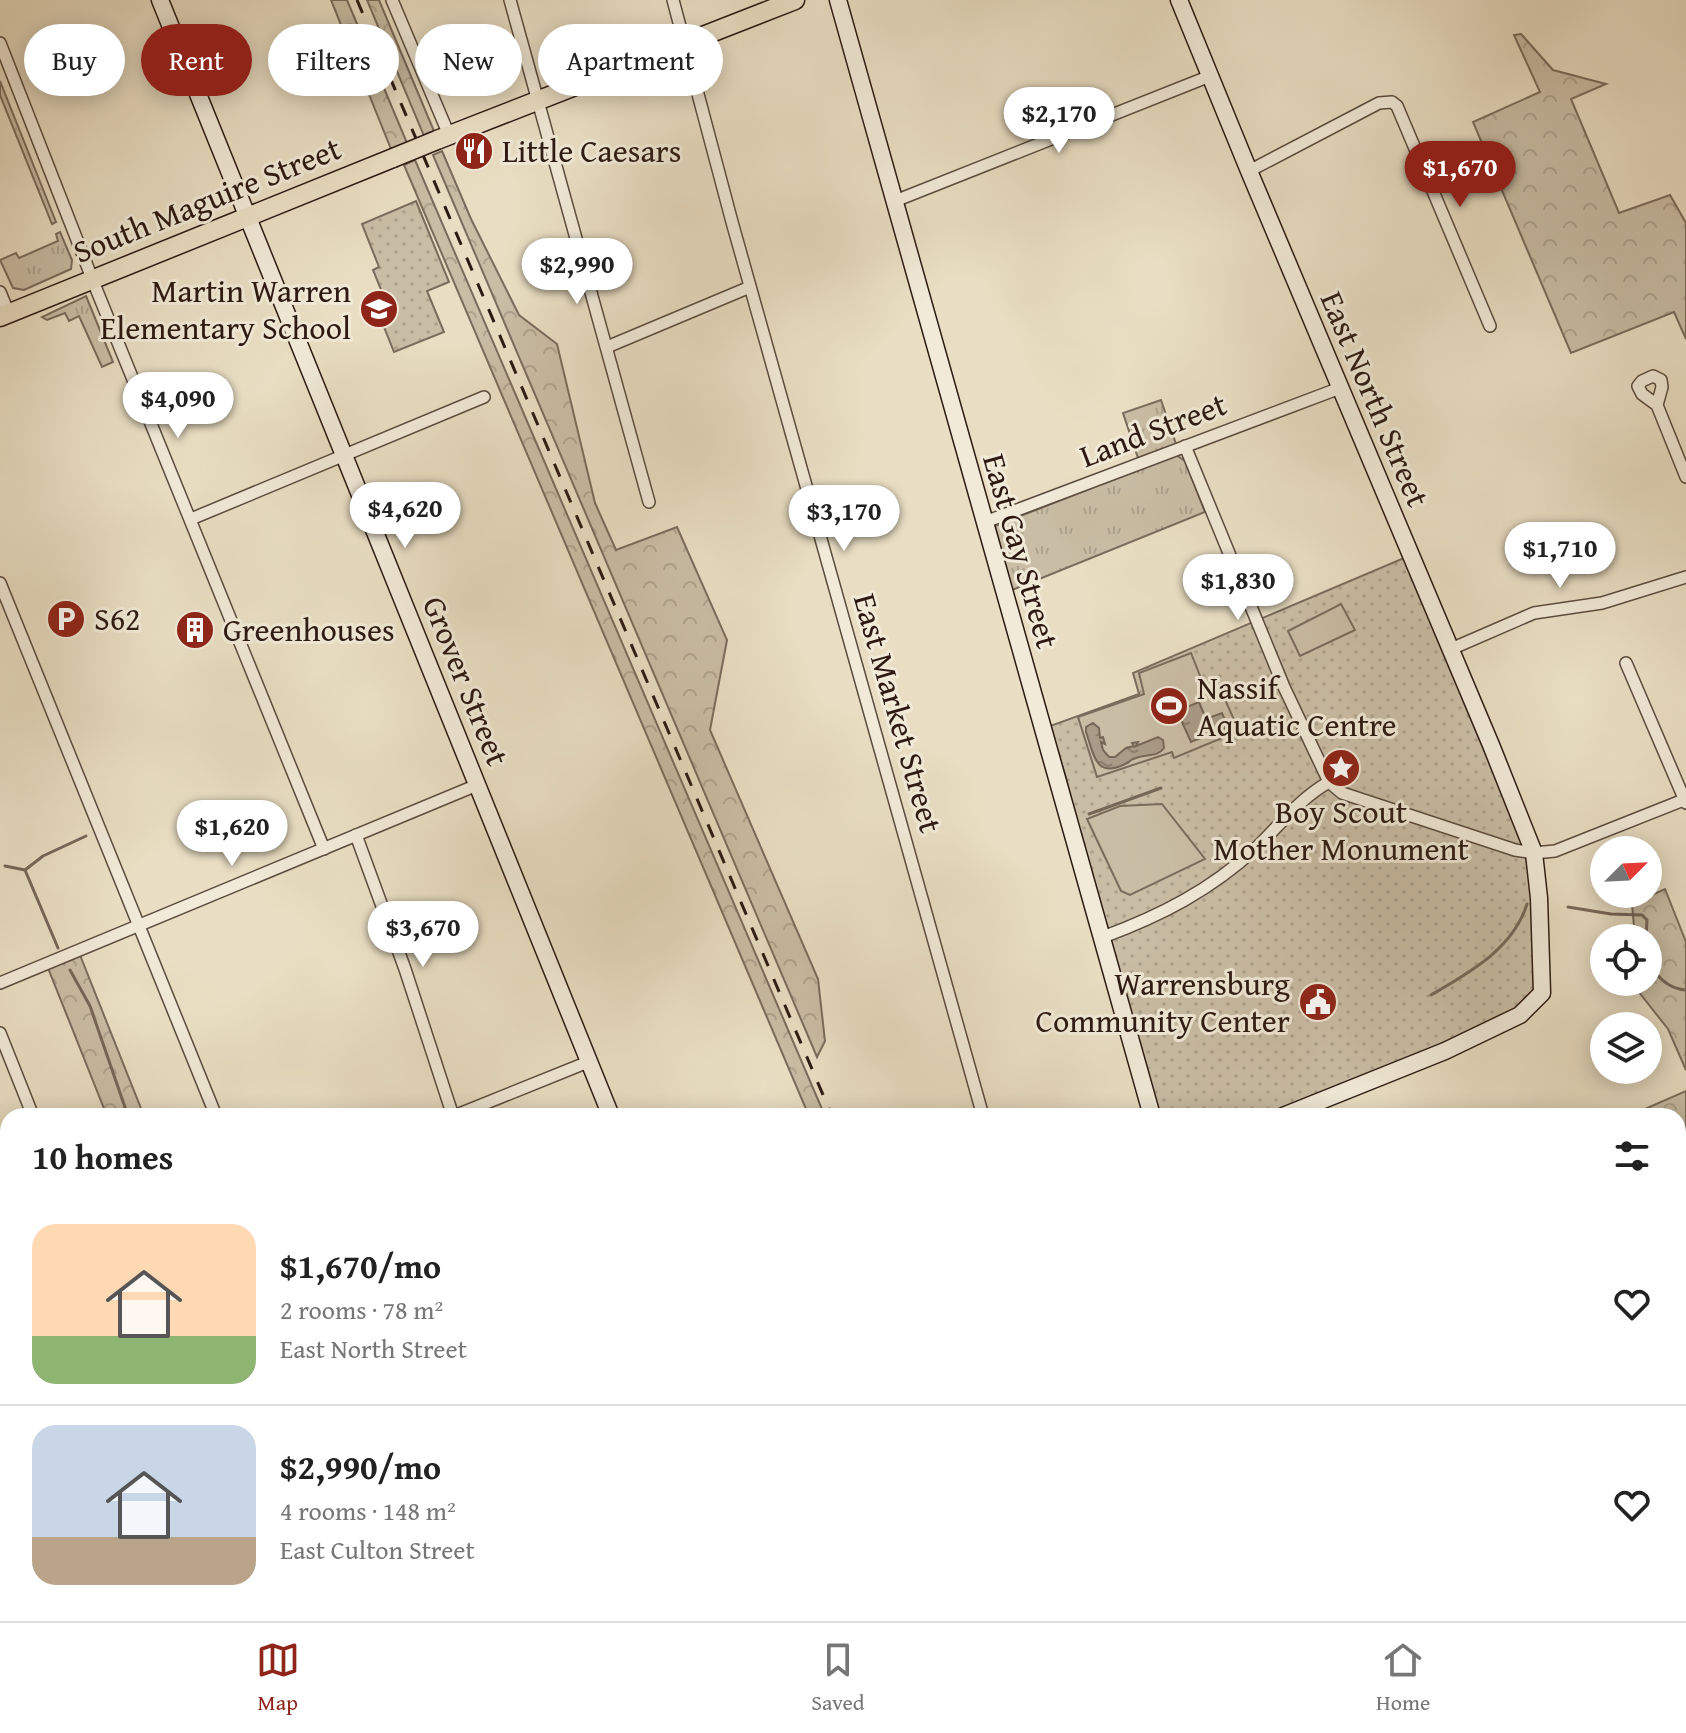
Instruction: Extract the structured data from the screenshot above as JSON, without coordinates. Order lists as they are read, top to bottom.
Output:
{
  "streets": {
    "main road": ["South Maguire Street"],
    "street": [
      "East North Street",
      "Land Street",
      "East Gay Street",
      "Grover Street",
      "East Market Street"
    ]
  },
  "crossings": [
    ["South Maguire Street", "Grover Street"],
    ["East North Street", "Land Street"],
    ["Land Street", "East Gay Street"]
  ],
  "places": {
    "restaurant": ["Little Caesars"],
    "school or university": ["Martin Warren Elementary School"],
    "parking": ["S62"],
    "building": ["Greenhouses"],
    "sports": ["Nassif Aquatic Centre"],
    "place": ["Boy Scout Mother Monument"],
    "public building": ["Warrensburg Community Center"]
  },
  "north": "top right",
  "page": {
    "chip": [
      "Buy",
      "Rent",
      "Filters",
      "New",
      "Apartment"
    ],
    "price": [
      "$2,170",
      "$1,670",
      "$2,990",
      "$4,090",
      "$4,620",
      "$3,170",
      "$1,710",
      "$1,830",
      "$1,620",
      "$3,670"
    ],
    "heading": "10 homes",
    "list": [
      {
        "name": "$1,670/mo",
        "note": "2 rooms · 78 m² · East North Street"
      },
      {
        "name": "$2,990/mo",
        "note": "4 rooms · 148 m² · East Culton Street"
      }
    ],
    "tabs": ["Map", "Saved", "Home"]
  }
}
